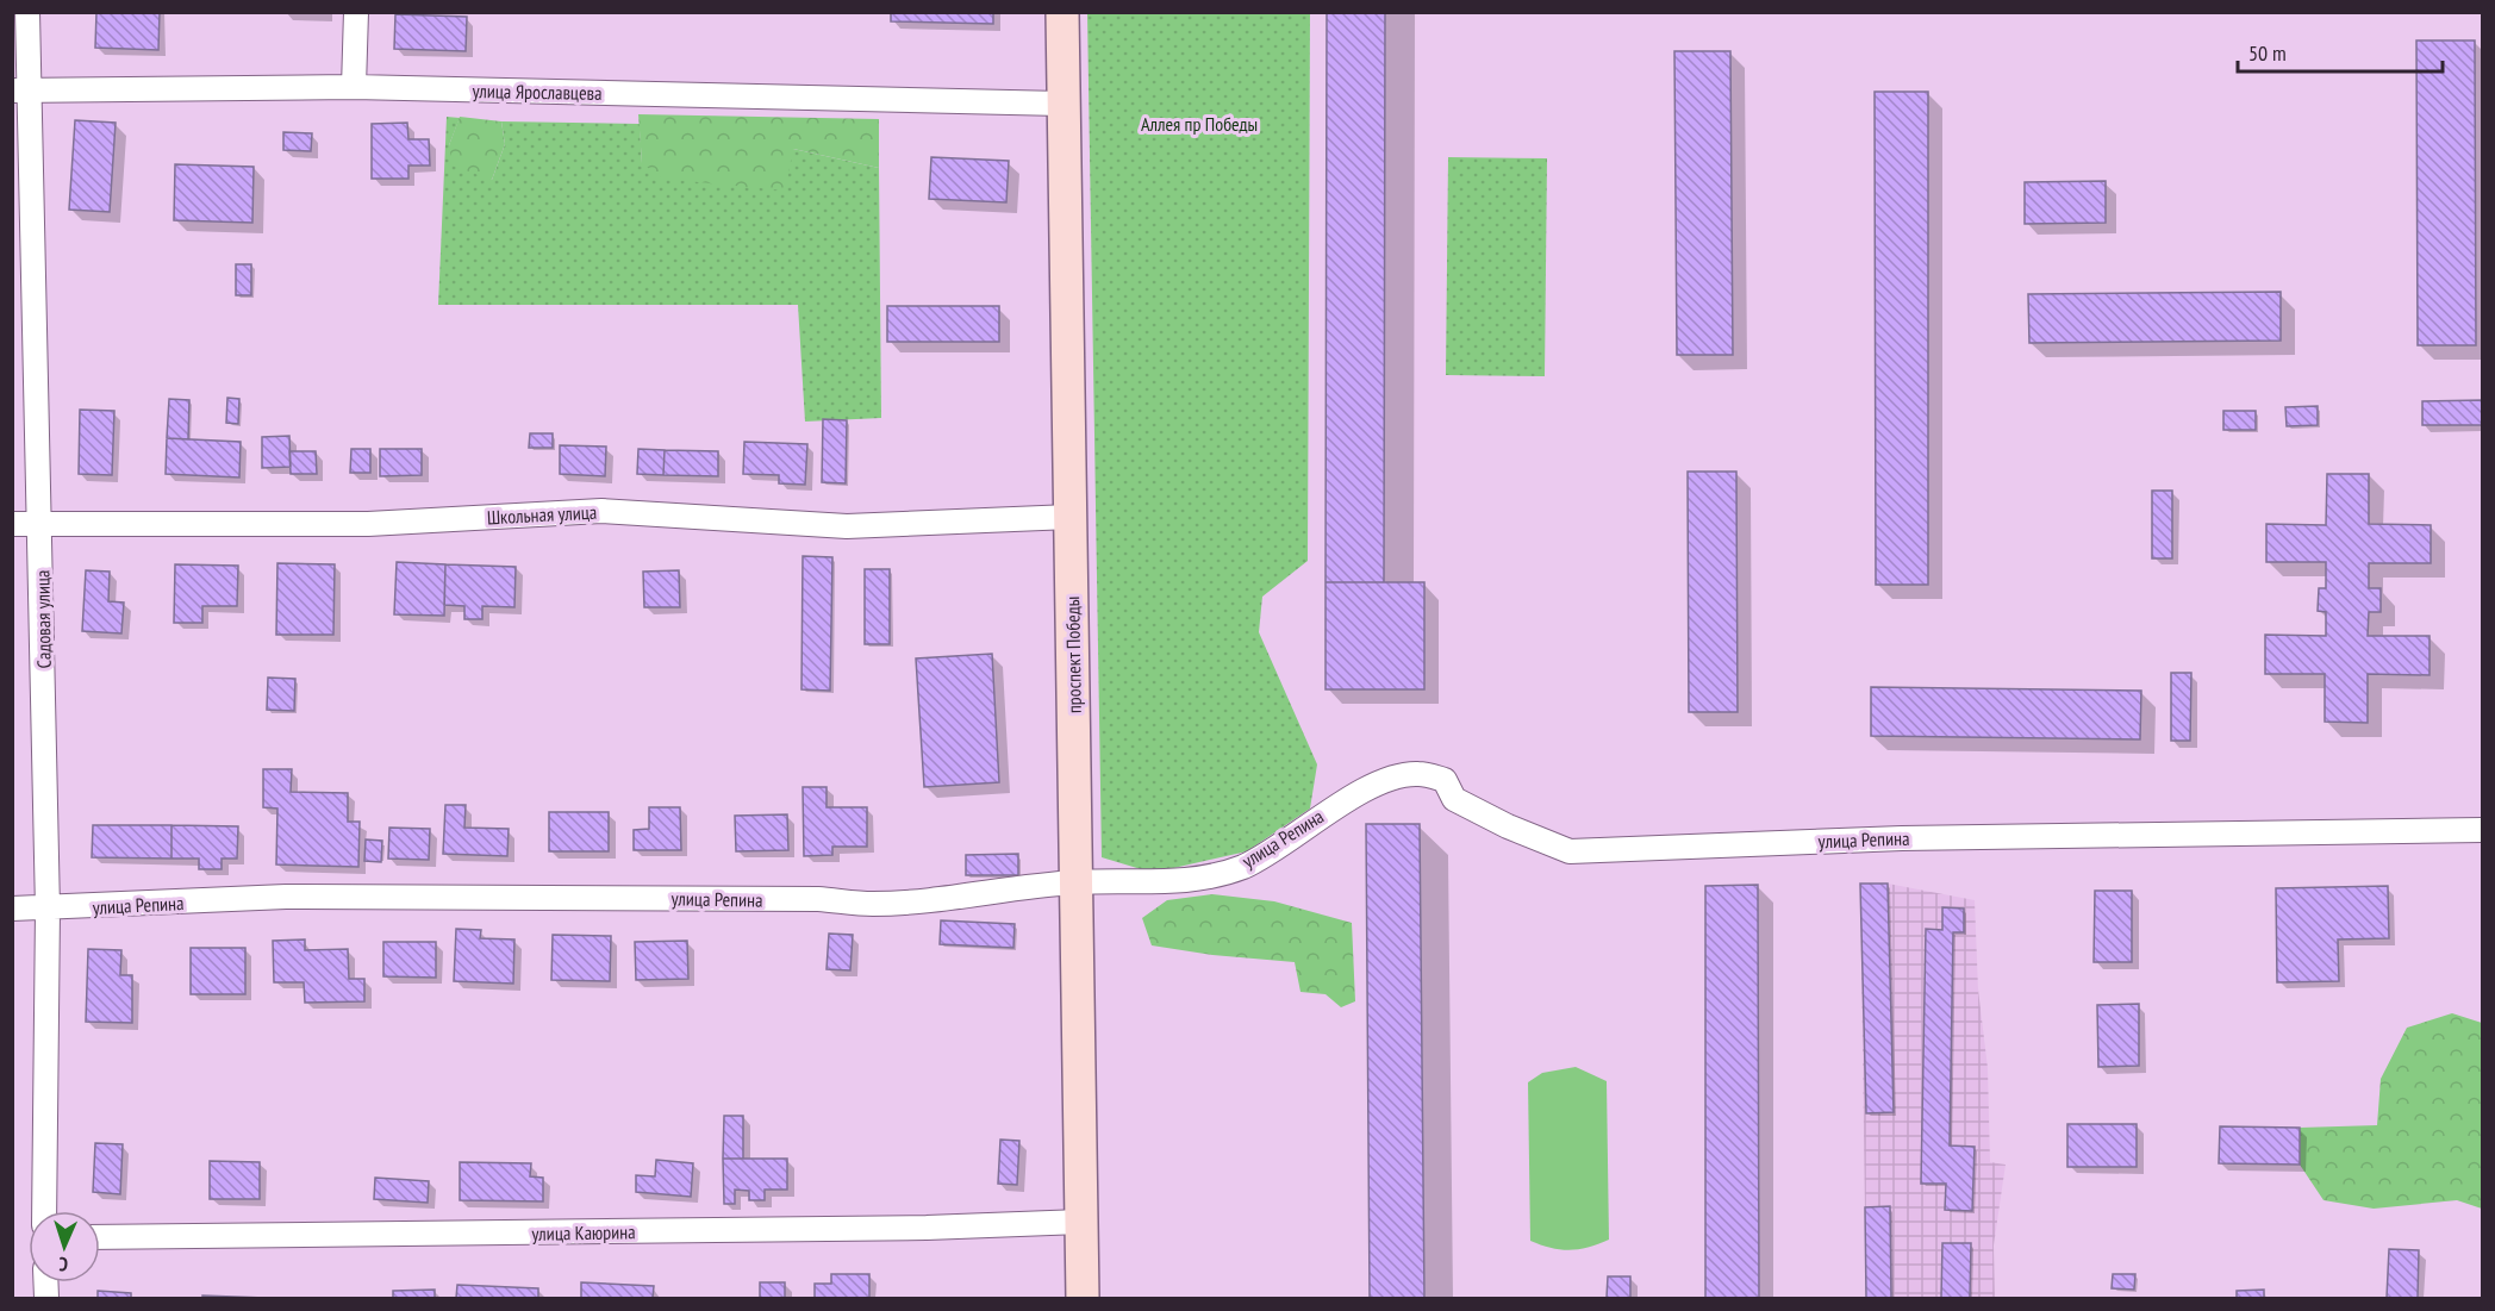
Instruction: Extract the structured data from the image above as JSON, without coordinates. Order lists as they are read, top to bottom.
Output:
{
  "streets": {
    "street": [
      "улица Ярославцева",
      "Школьная улица",
      "Садовая улица",
      "проспект Победы",
      "улица Репина",
      "улица Каюрина"
    ]
  },
  "crossings": [
    ["улица Ярославцева", "Садовая улица"],
    ["улица Ярославцева", "проспект Победы"],
    ["Школьная улица", "Садовая улица"],
    ["Школьная улица", "проспект Победы"],
    ["Садовая улица", "улица Репина"],
    ["проспект Победы", "улица Репина"],
    ["проспект Победы", "улица Каюрина"]
  ],
  "parks": ["Аллея пр Победы"],
  "scale_bar": "50 m",
  "north": "bottom"
}
